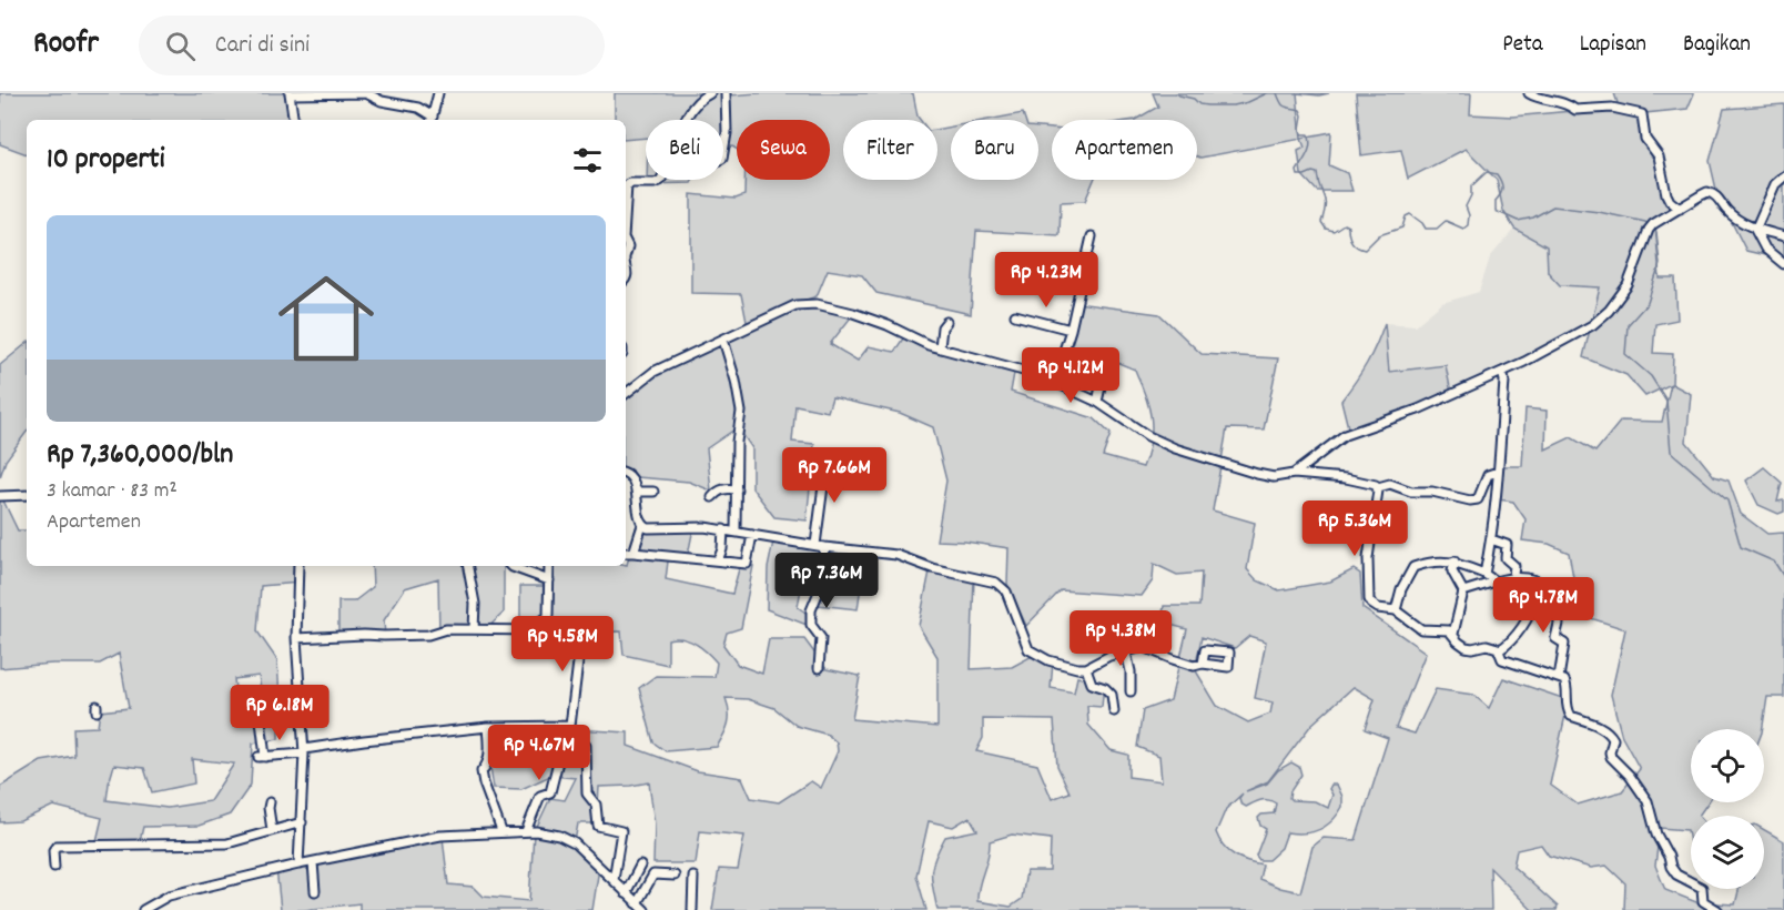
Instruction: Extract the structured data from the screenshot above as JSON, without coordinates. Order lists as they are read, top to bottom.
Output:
{
  "page": {
    "header": "Roofr",
    "search": "Cari di sini",
    "nav": ["Peta", "Lapisan", "Bagikan"],
    "chip": [
      "Beli",
      "Sewa",
      "Filter",
      "Baru",
      "Apartemen"
    ],
    "heading": "10 properti",
    "list": [
      {
        "name": "Rp 7,360,000/bln",
        "note": "3 kamar · 83 m² · Apartemen"
      }
    ],
    "price": [
      "Rp 4.23M",
      "Rp 4.12M",
      "Rp 7.66M",
      "Rp 5.36M",
      "Rp 7.36M",
      "Rp 4.78M",
      "Rp 4.38M",
      "Rp 4.58M",
      "Rp 6.18M",
      "Rp 4.67M"
    ]
  }
}
